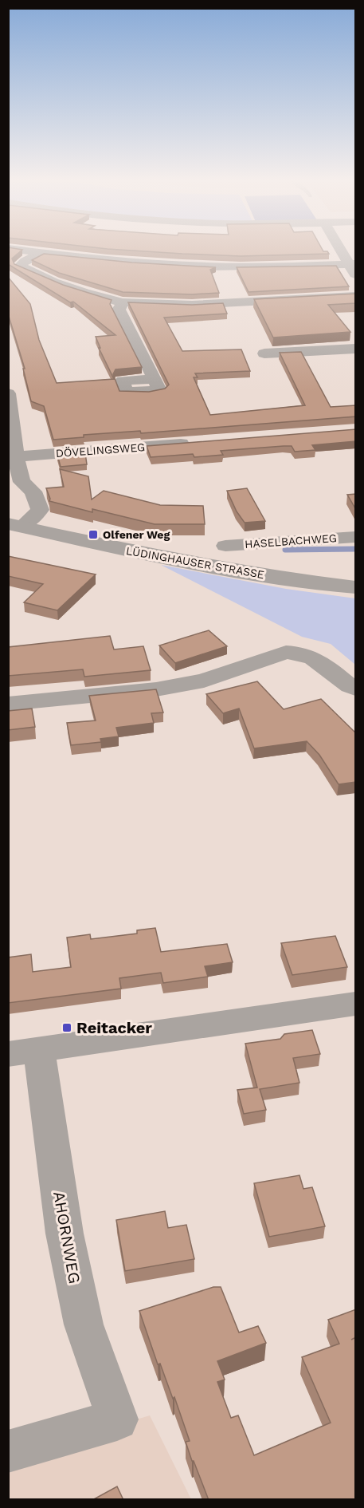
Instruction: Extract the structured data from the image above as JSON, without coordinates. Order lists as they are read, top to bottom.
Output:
{
  "streets": {
    "street": [
      "DÖVELINGSWEG",
      "HASELBACHWEG",
      "LÜDINGHAUSER STRASSE",
      "AHORNWEG"
    ]
  },
  "places": {
    "transit": ["Olfener Weg", "Reitacker"]
  }
}
